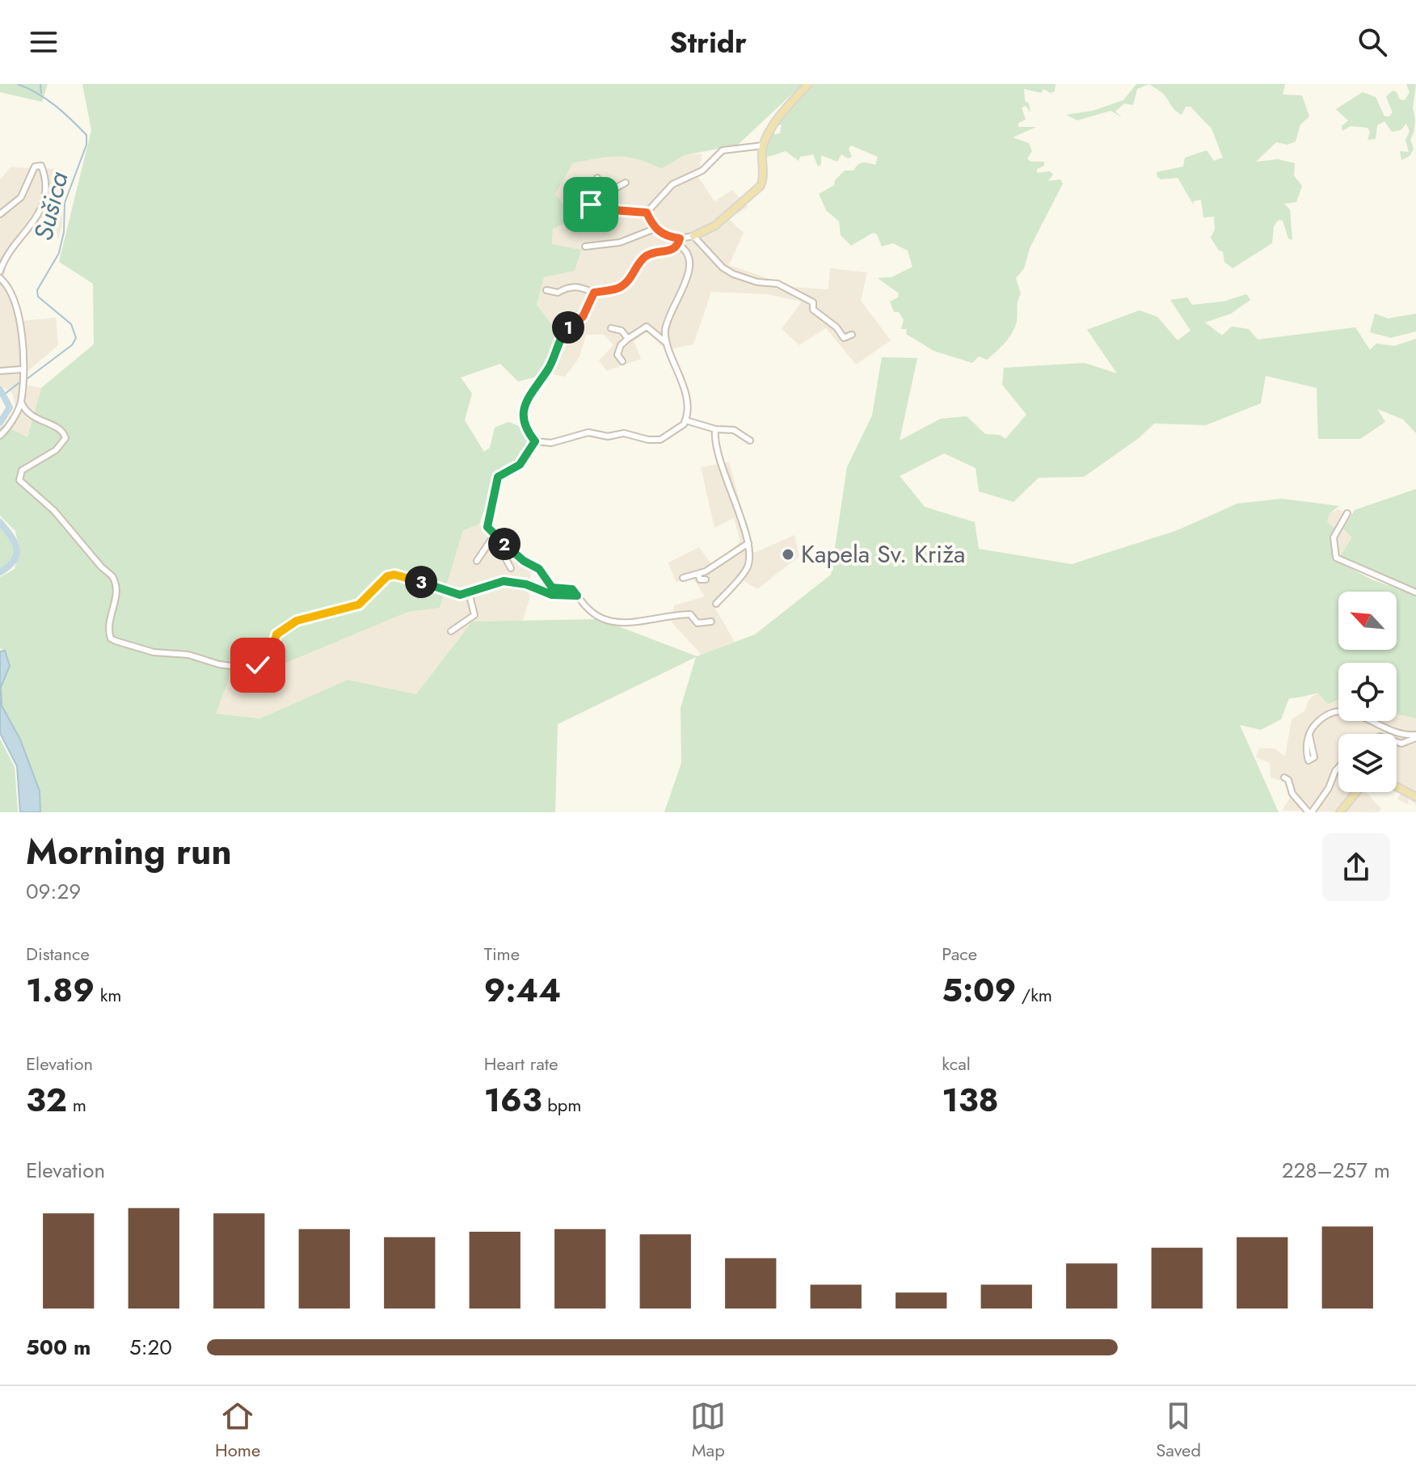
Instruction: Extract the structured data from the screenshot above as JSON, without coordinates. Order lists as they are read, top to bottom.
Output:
{
  "water": ["Sušica"],
  "places": ["Kapela Sv. Križa"],
  "north": "top left",
  "page": {
    "header": "Stridr",
    "pins": ["1", "2", "3"],
    "heading": ["Morning run", "09:29"],
    "stats": [
      ["Distance", "1.89 km"],
      ["Time", "9:44"],
      ["Pace", "5:09 /km"],
      ["Elevation", "32 m"],
      ["Heart rate", "163 bpm"],
      ["kcal", "138"]
    ],
    "chart": ["Elevation", "228–257 m"],
    "list": [
      {
        "name": "500 m",
        "note": "5:20"
      }
    ],
    "tabs": ["Home", "Map", "Saved"]
  }
}
